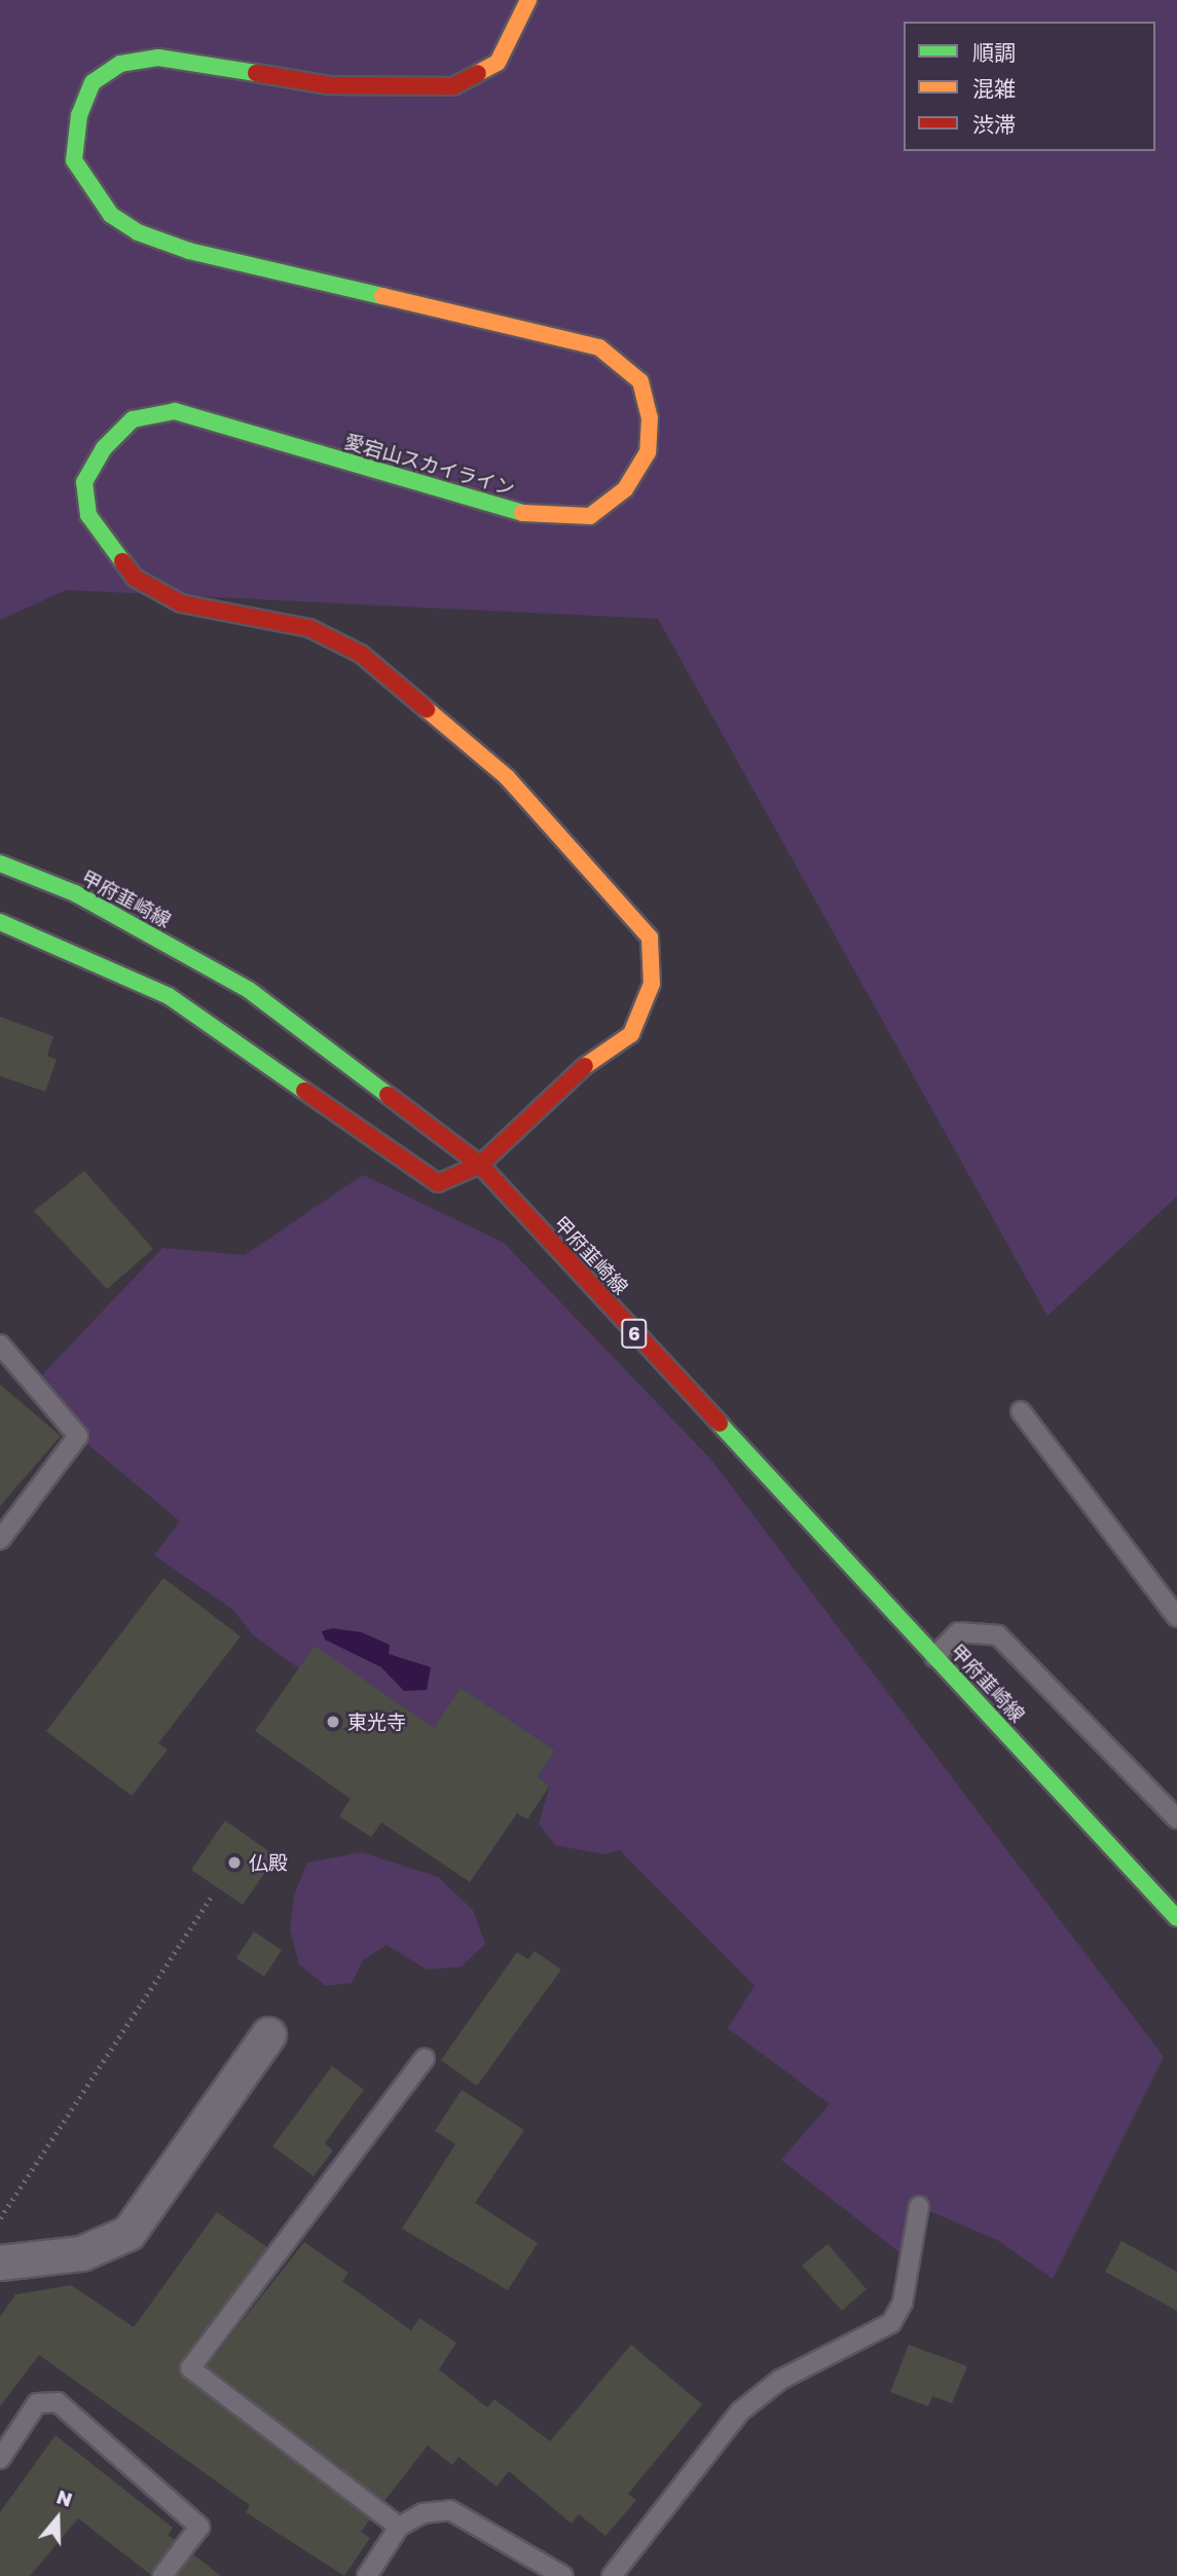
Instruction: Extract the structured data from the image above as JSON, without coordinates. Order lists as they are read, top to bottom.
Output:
{
  "streets": {
    "street": ["愛宕山スカイライン", "甲府韮崎線", "6"]
  },
  "crossings": [
    ["愛宕山スカイライン", "甲府韮崎線"]
  ],
  "places": ["東光寺", "仏殿"],
  "legend": ["順調", "混雑", "渋滞"],
  "north": "top"
}
